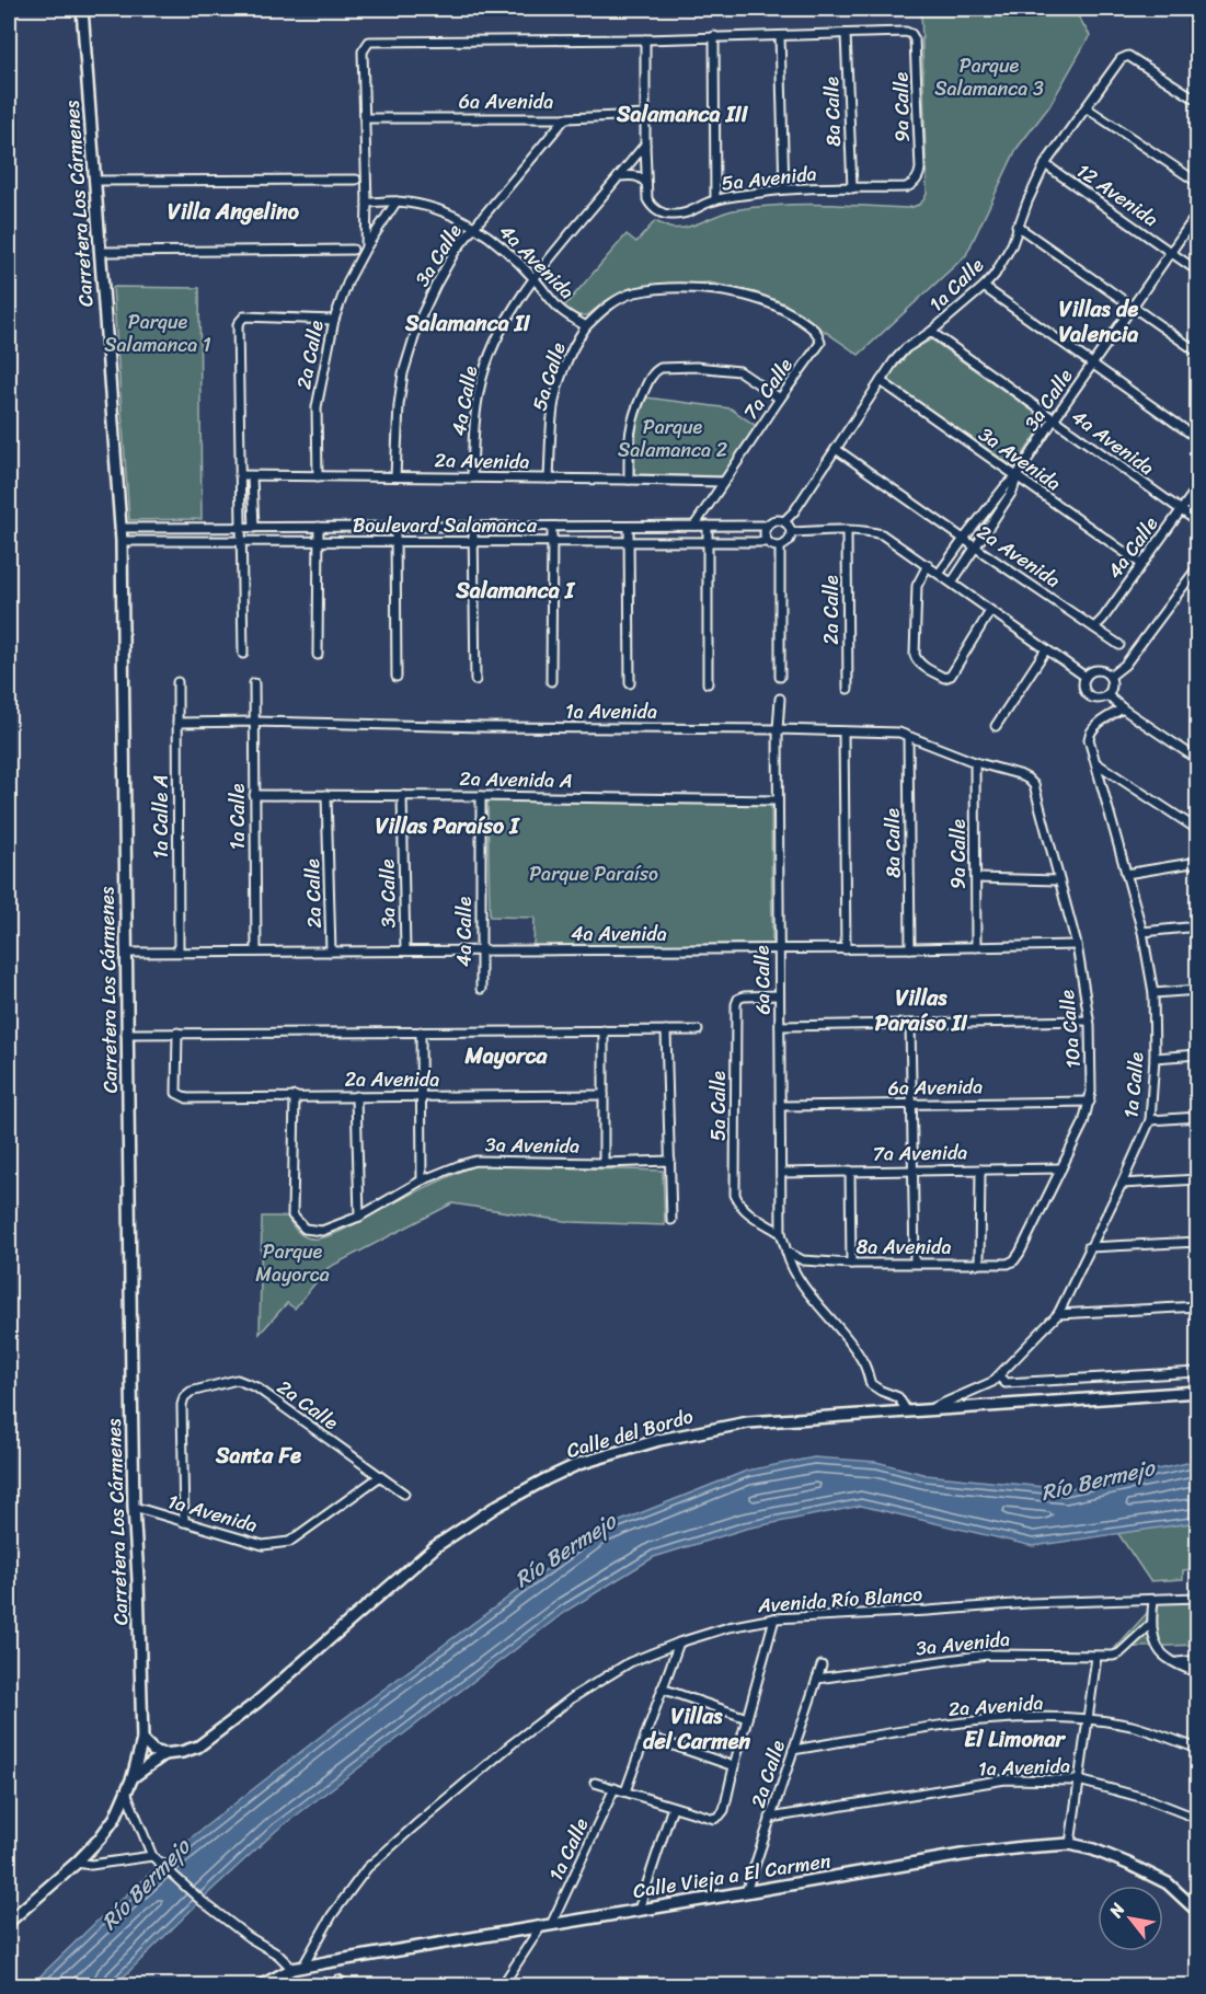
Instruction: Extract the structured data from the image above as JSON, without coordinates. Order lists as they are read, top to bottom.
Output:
{
  "streets": {
    "street": [
      "6a Avenida",
      "9a Calle",
      "8a Calle",
      "5a Avenida",
      "12 Avenida",
      "Carretera Los Cármenes",
      "3a Calle",
      "4a Avenida",
      "1a Calle",
      "2a Calle",
      "5a Calle",
      "7a Calle",
      "4a Calle",
      "3a Avenida",
      "2a Avenida",
      "Boulevard Salamanca",
      "1a Avenida",
      "2a Avenida A",
      "1a Calle A",
      "6a Calle",
      "10a Calle",
      "7a Avenida",
      "8a Avenida",
      "Calle del Bordo",
      "Avenida Río Blanco",
      "Calle Vieja a El Carmen"
    ]
  },
  "crossings": [
    ["6a Avenida", "3a Calle"],
    ["6a Avenida", "2a Calle"],
    ["6a Avenida", "6a Calle"],
    ["6a Avenida", "10a Calle"],
    ["9a Calle", "8a Calle"],
    ["9a Calle", "5a Avenida"],
    ["9a Calle", "4a Avenida"],
    ["9a Calle", "1a Avenida"],
    ["8a Calle", "5a Avenida"],
    ["8a Calle", "4a Avenida"],
    ["8a Calle", "1a Avenida"],
    ["12 Avenida", "3a Calle"],
    ["12 Avenida", "1a Calle"],
    ["Carretera Los Cármenes", "4a Avenida"],
    ["Carretera Los Cármenes", "Boulevard Salamanca"],
    ["Carretera Los Cármenes", "1a Avenida"],
    ["Carretera Los Cármenes", "Calle del Bordo"],
    ["3a Calle", "4a Avenida"],
    ["3a Calle", "3a Avenida"],
    ["3a Calle", "2a Avenida"],
    ["3a Calle", "2a Avenida A"],
    ["4a Avenida", "1a Calle"],
    ["4a Avenida", "2a Calle"],
    ["4a Avenida", "5a Calle"],
    ["4a Avenida", "7a Calle"],
    ["4a Avenida", "4a Calle"],
    ["4a Avenida", "1a Calle A"],
    ["4a Avenida", "6a Calle"],
    ["4a Avenida", "10a Calle"],
    ["1a Calle", "3a Avenida"],
    ["1a Calle", "2a Avenida"],
    ["1a Calle", "Boulevard Salamanca"],
    ["1a Calle", "1a Avenida"],
    ["1a Calle", "2a Avenida A"],
    ["1a Calle", "Calle del Bordo"],
    ["1a Calle", "Calle Vieja a El Carmen"],
    ["2a Calle", "3a Avenida"],
    ["2a Calle", "2a Avenida"],
    ["2a Calle", "1a Avenida"],
    ["2a Calle", "2a Avenida A"],
    ["2a Calle", "Calle Vieja a El Carmen"],
    ["5a Calle", "7a Calle"],
    ["5a Calle", "2a Avenida"],
    ["5a Calle", "6a Calle"],
    ["7a Calle", "2a Avenida"],
    ["7a Calle", "Boulevard Salamanca"],
    ["4a Calle", "3a Avenida"],
    ["4a Calle", "2a Avenida"],
    ["4a Calle", "2a Avenida A"],
    ["3a Avenida", "2a Avenida"],
    ["1a Avenida", "1a Calle A"],
    ["1a Avenida", "6a Calle"],
    ["1a Avenida", "10a Calle"],
    ["2a Avenida A", "6a Calle"],
    ["6a Calle", "7a Avenida"],
    ["6a Calle", "8a Avenida"],
    ["6a Calle", "Calle del Bordo"],
    ["10a Calle", "7a Avenida"],
    ["10a Calle", "8a Avenida"],
    ["Avenida Río Blanco", "Calle Vieja a El Carmen"]
  ],
  "districts": [
    "Salamanca III",
    "Villa Angelino",
    "Villas de Valencia",
    "Salamanca II",
    "Salamanca I",
    "Villas Paraíso I",
    "Villas Paraíso II",
    "Mayorca",
    "Santa Fe",
    "Villas del Carmen",
    "El Limonar"
  ],
  "water": ["Río Bermejo"],
  "parks": [
    "Parque Salamanca 3",
    "Parque Salamanca 1",
    "Parque Salamanca 2",
    "Parque Paraíso",
    "Parque Mayorca"
  ],
  "north": "top left"
}
